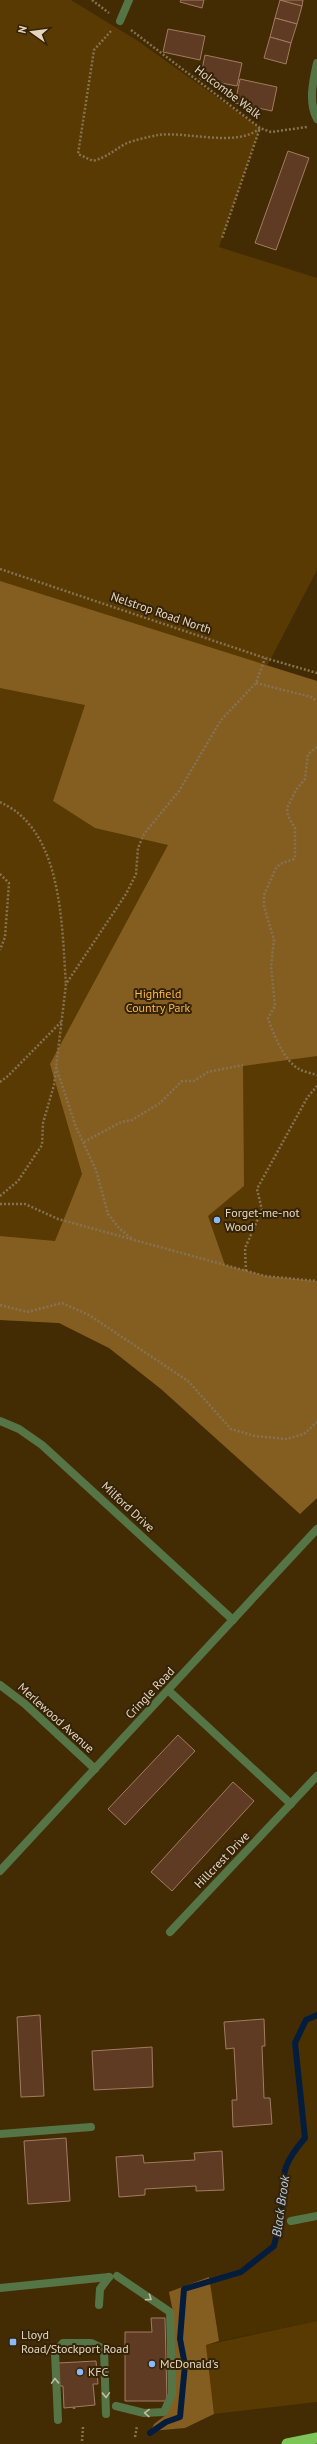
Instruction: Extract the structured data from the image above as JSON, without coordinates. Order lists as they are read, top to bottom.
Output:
{
  "streets": {
    "street": [
      "Milford Drive",
      "Cringle Road",
      "Merlewood Avenue",
      "Hillcrest Drive"
    ],
    "path": ["Holcombe Walk", "Nelstrop Road North"]
  },
  "crossings": [
    ["Milford Drive", "Cringle Road"],
    ["Cringle Road", "Merlewood Avenue"]
  ],
  "water": ["Black Brook"],
  "parks": ["Highfield Country Park"],
  "places": {
    "other": ["Forget-me-not Wood", "McDonald's", "KFC"],
    "transit": ["Lloyd Road/Stockport Road"]
  },
  "north": "left"
}
